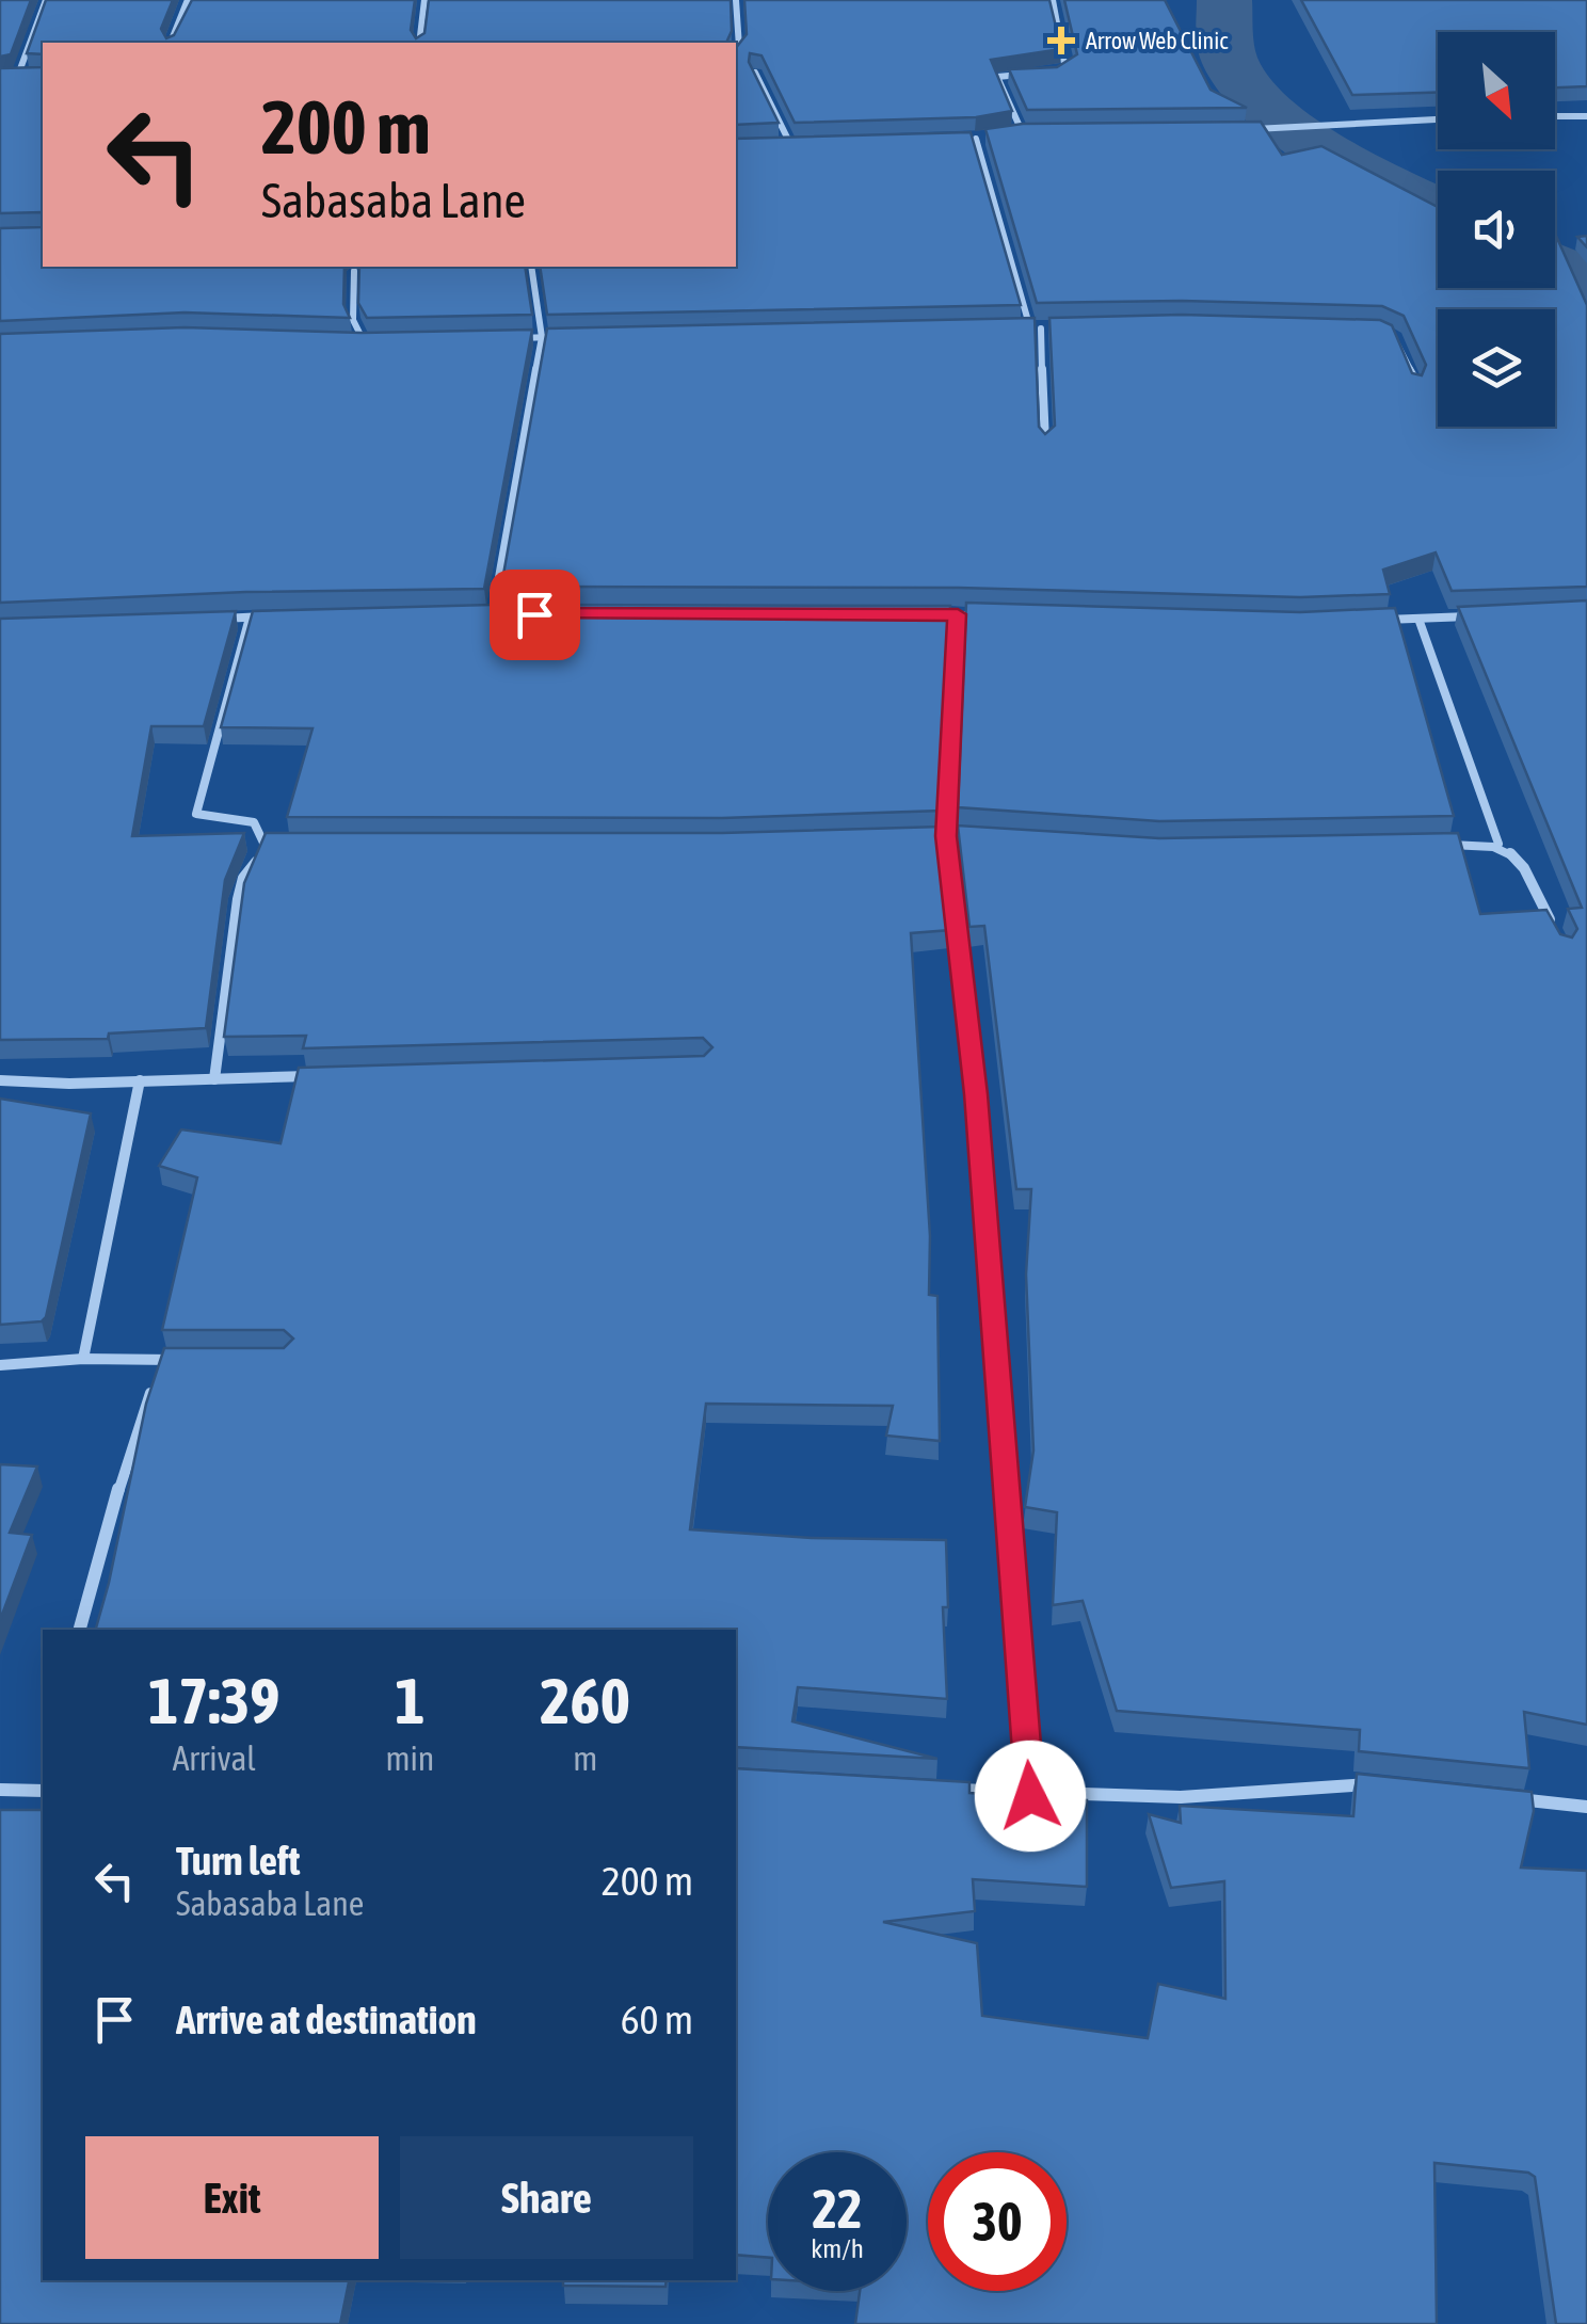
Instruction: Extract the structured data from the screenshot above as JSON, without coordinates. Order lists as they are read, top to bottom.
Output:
{
  "places": {
    "health": ["Arrow Web Clinic"]
  },
  "north": "bottom right",
  "page": {
    "turn": ["200 m", "Sabasaba Lane"],
    "eta": [
      "17:39",
      "Arrival",
      "1",
      "min",
      "260",
      "m"
    ],
    "list": [
      {
        "name": "Turn left",
        "note": "Sabasaba Lane",
        "value": "200 m"
      },
      {
        "name": "Arrive at destination",
        "value": "60 m"
      }
    ],
    "buttons": ["Exit", "Share"],
    "speed": "22 km/h",
    "limit": "30"
  }
}
